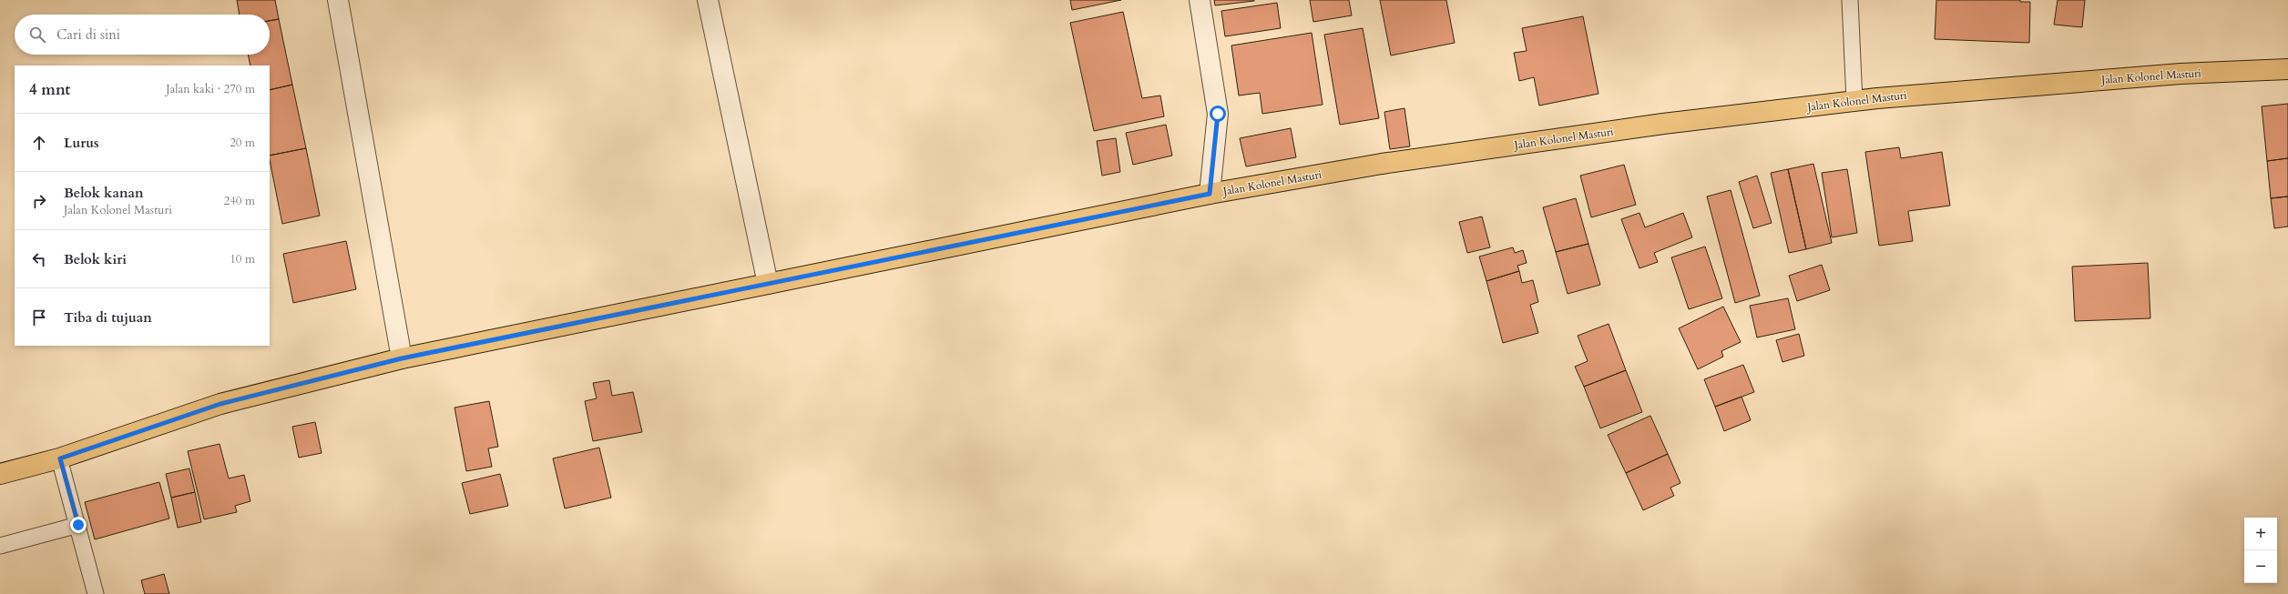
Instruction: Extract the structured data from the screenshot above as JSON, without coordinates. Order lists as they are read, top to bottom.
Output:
{
  "streets": {
    "main road": ["Jalan Kolonel Masturi"]
  },
  "page": {
    "search": "Cari di sini",
    "heading": ["4 mnt", "Jalan kaki · 270 m"],
    "list": [
      ["Lurus", "20 m"],
      ["Belok kanan", "Jalan Kolonel Masturi", "240 m"],
      ["Belok kiri", "10 m"],
      "Tiba di tujuan"
    ],
    "map_buttons": ["+", "−"]
  }
}
